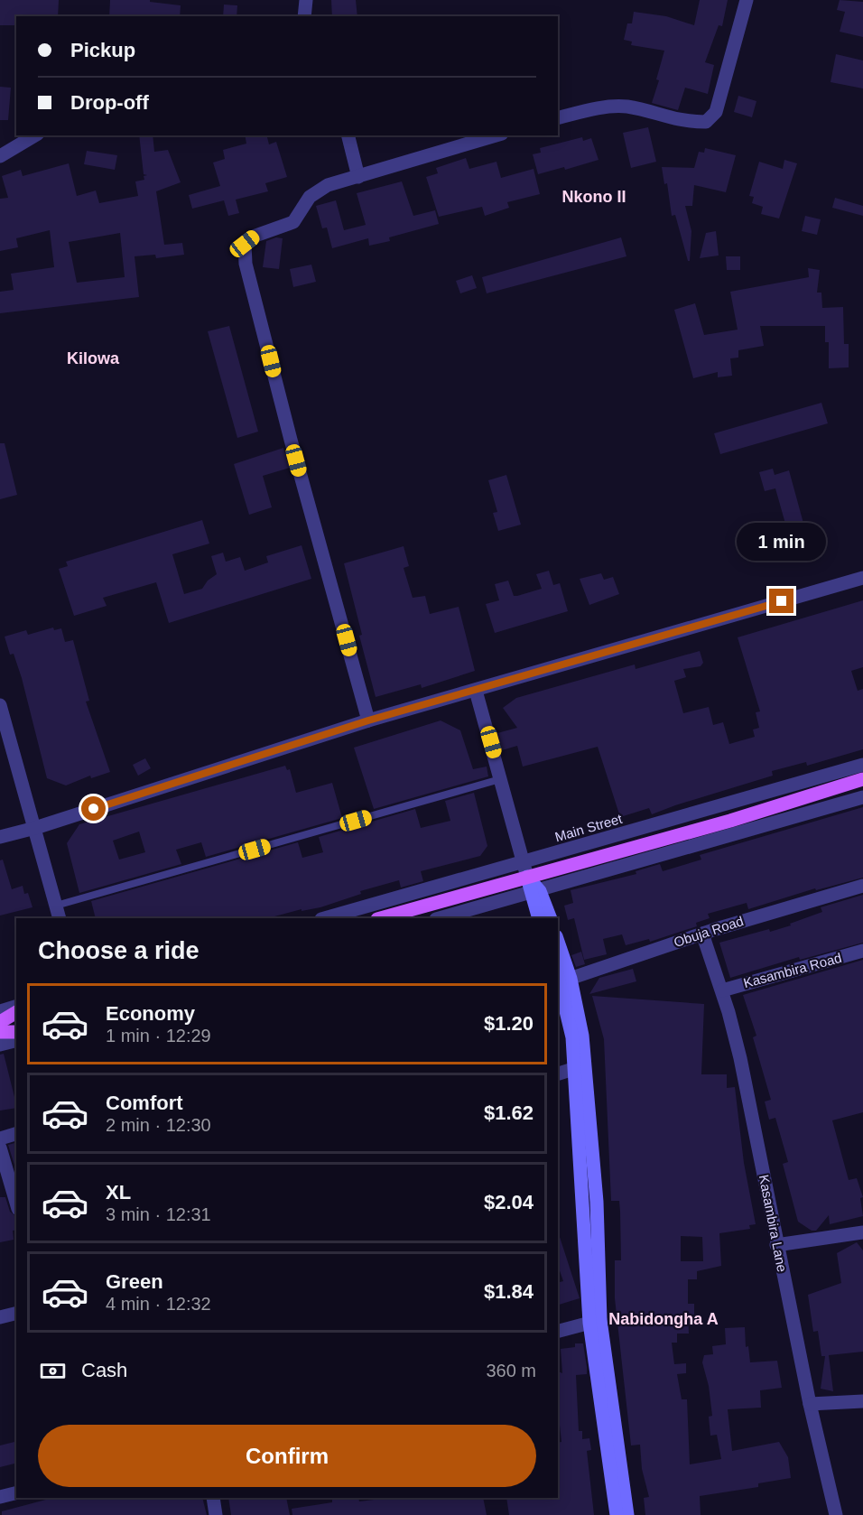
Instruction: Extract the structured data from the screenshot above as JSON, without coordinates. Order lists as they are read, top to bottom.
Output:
{
  "streets": {
    "main road": ["Main Street"],
    "street": ["Obuja Road", "Kasambira Road", "Kasambira Lane"]
  },
  "crossings": [
    ["Obuja Road", "Kasambira Lane"],
    ["Kasambira Road", "Kasambira Lane"]
  ],
  "districts": ["Nkono II", "Kilowa", "Nabidongha A"],
  "page": {
    "banner": ["Pickup", "Drop-off"],
    "bubble": "1 min",
    "heading": "Choose a ride",
    "list": [
      {
        "name": "Economy",
        "note": "1 min · 12:29",
        "value": "$1.20"
      },
      {
        "name": "Comfort",
        "note": "2 min · 12:30",
        "value": "$1.62"
      },
      {
        "name": "XL",
        "note": "3 min · 12:31",
        "value": "$2.04"
      },
      {
        "name": "Green",
        "note": "4 min · 12:32",
        "value": "$1.84"
      }
    ],
    "pay": ["Cash", "360 m"],
    "buttons": "Confirm"
  }
}
